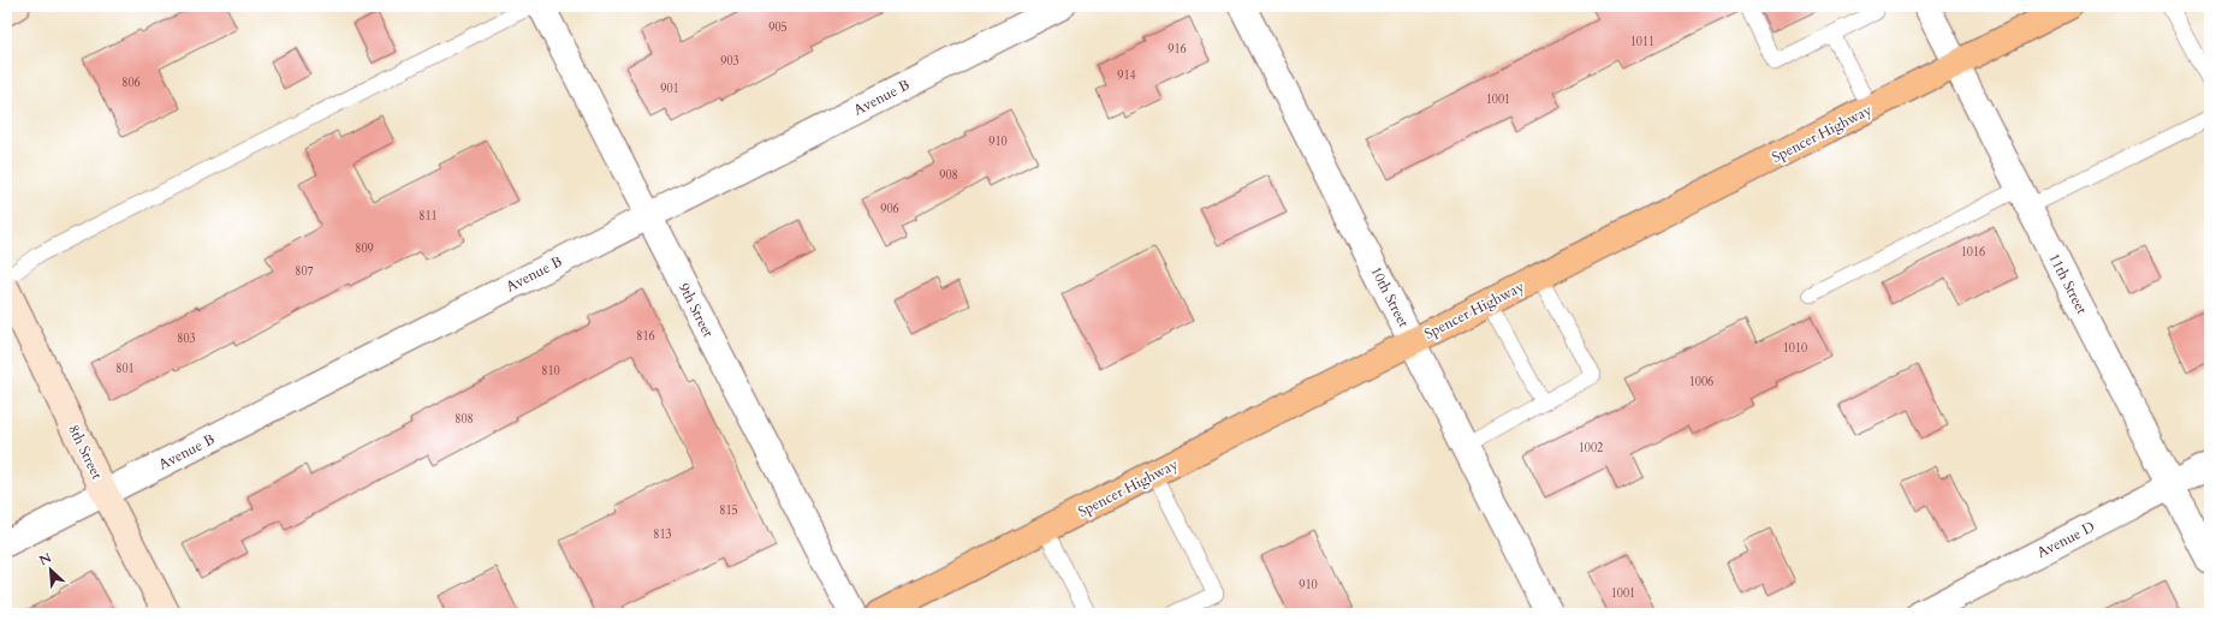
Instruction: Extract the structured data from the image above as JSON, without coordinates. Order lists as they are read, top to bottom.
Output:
{
  "streets": {
    "main road": ["Spencer Highway"],
    "street": [
      "Avenue B",
      "11th Street",
      "10th Street",
      "9th Street",
      "8th Street",
      "Avenue D"
    ]
  },
  "crossings": [
    ["Avenue B", "9th Street"],
    ["Avenue B", "8th Street"],
    ["Spencer Highway", "11th Street"],
    ["Spencer Highway", "10th Street"],
    ["11th Street", "Avenue D"]
  ],
  "house_numbers": [
    "905",
    "1011",
    "916",
    "903",
    "914",
    "806",
    "901",
    "1001",
    "910",
    "908",
    "906",
    "811",
    "809",
    "1016",
    "807",
    "816",
    "803",
    "1010",
    "801",
    "810",
    "1006",
    "808",
    "1002",
    "815",
    "813",
    "910",
    "1001"
  ],
  "north": "top left"
}
